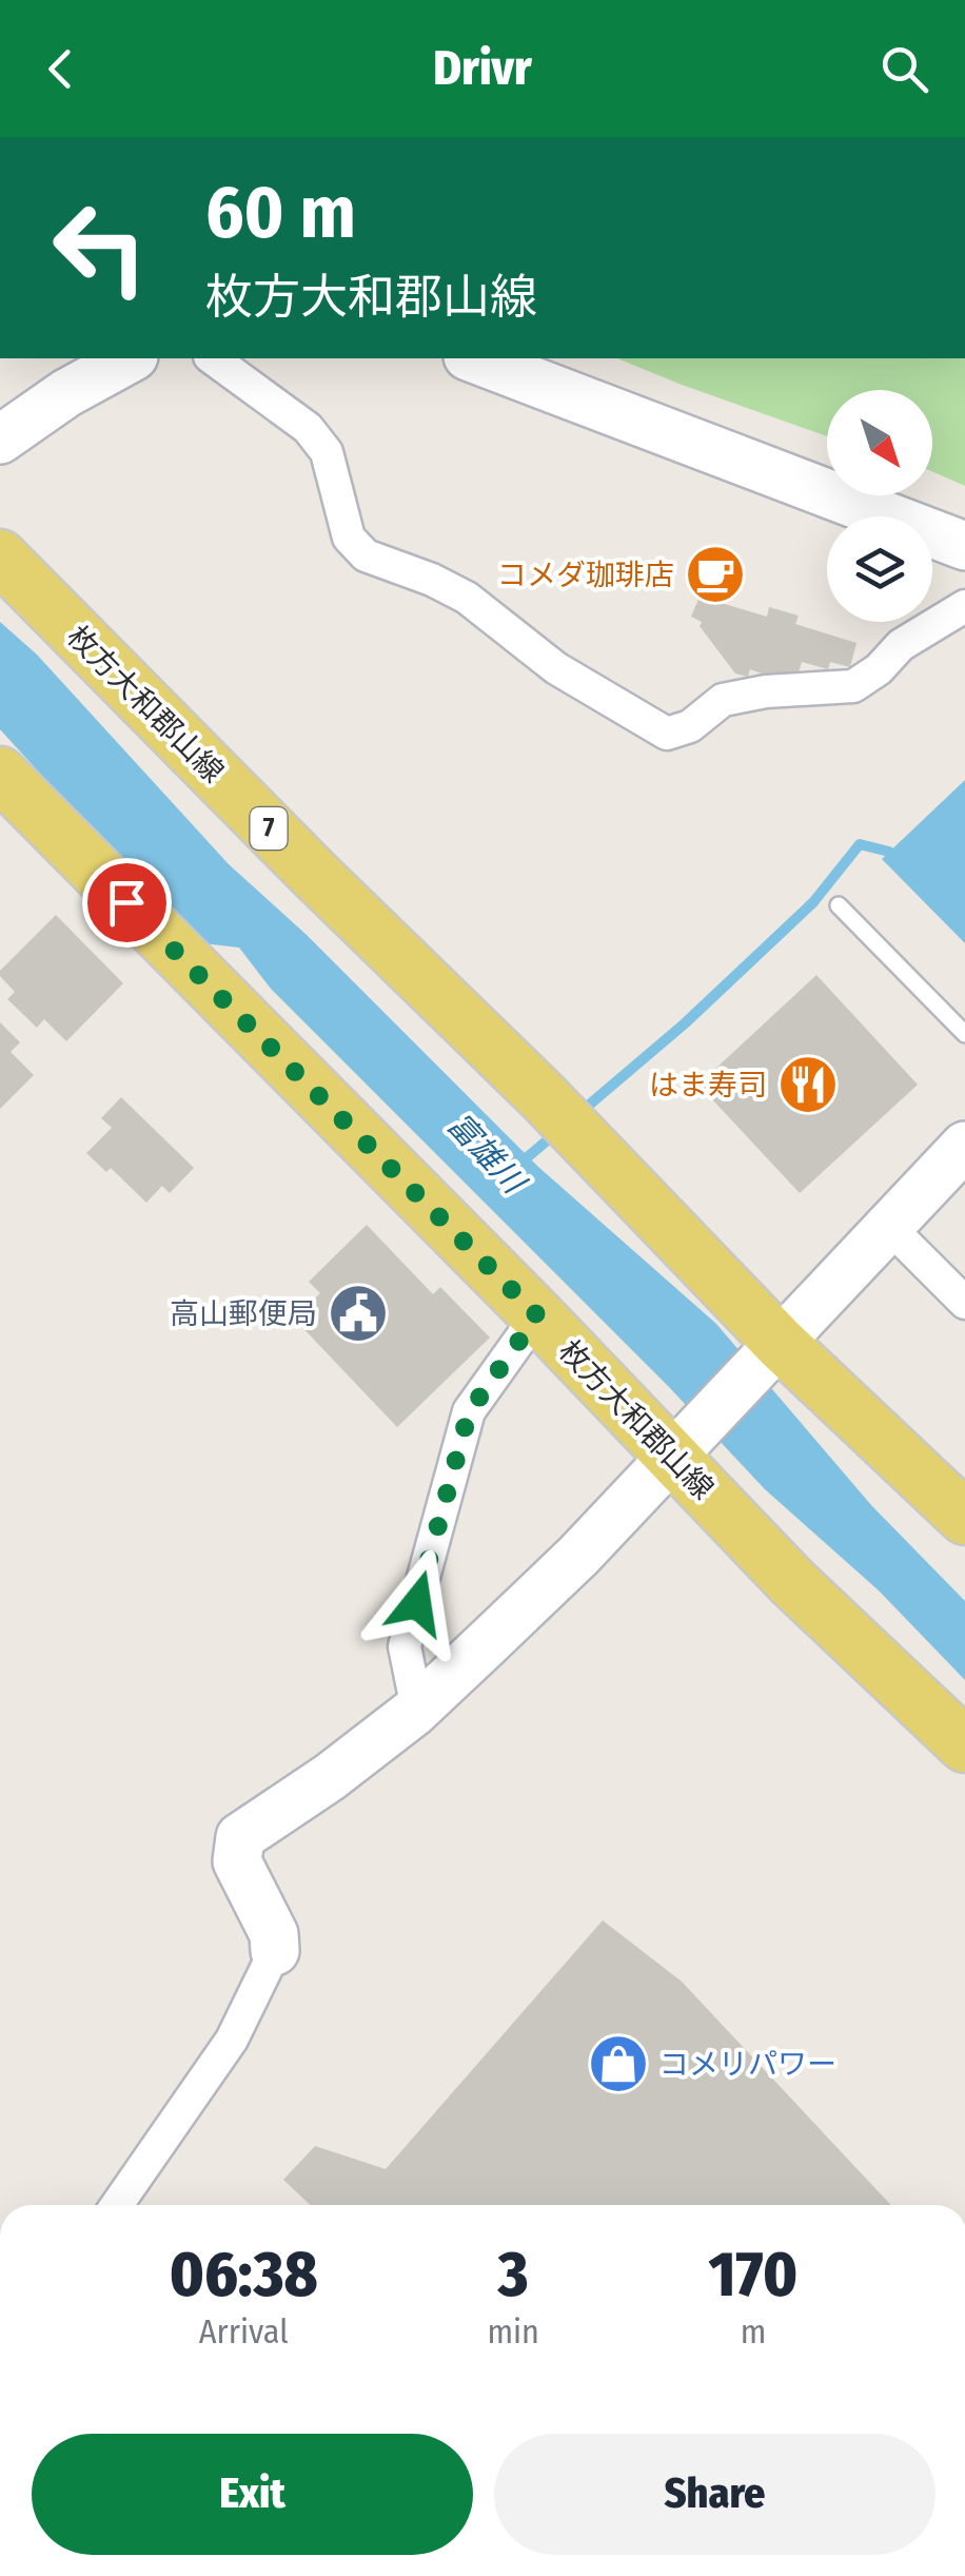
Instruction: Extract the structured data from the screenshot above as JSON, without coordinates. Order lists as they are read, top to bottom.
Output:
{
  "streets": {
    "main road": ["枚方大和郡山線", "7"]
  },
  "water": ["富雄川"],
  "places": {
    "cafe": ["コメダ珈琲店"],
    "restaurant": ["はま寿司"],
    "public building": ["高山郵便局"],
    "shop": ["コメリパワー"]
  },
  "north": "bottom right",
  "page": {
    "header": "Drivr",
    "turn": ["60 m", "枚方大和郡山線"],
    "eta": [
      "06:38",
      "Arrival",
      "3",
      "min",
      "170",
      "m"
    ],
    "buttons": ["Exit", "Share"]
  }
}
